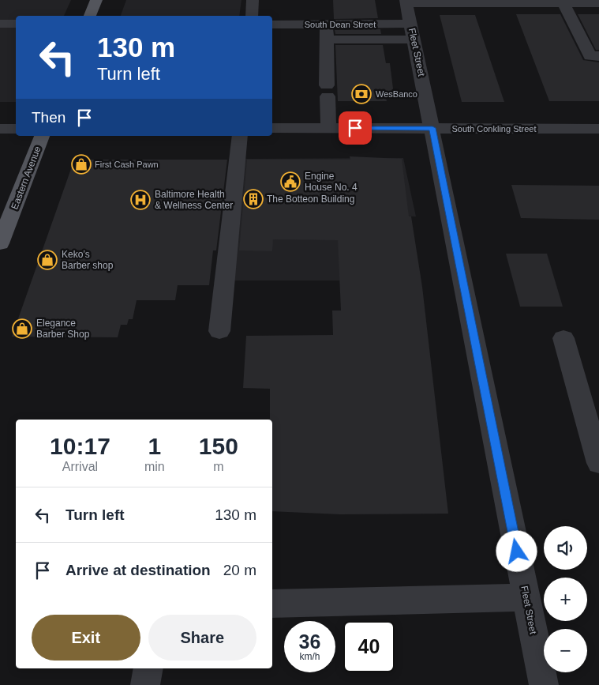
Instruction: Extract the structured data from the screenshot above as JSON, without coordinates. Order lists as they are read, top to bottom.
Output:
{
  "streets": {
    "main road": ["Eastern Avenue"],
    "street": ["South Dean Street", "Fleet Street", "South Conkling Street"]
  },
  "crossings": [
    ["South Dean Street", "Fleet Street"],
    ["Fleet Street", "South Conkling Street"]
  ],
  "places": {
    "bank": ["WesBanco"],
    "shop": ["First Cash Pawn", "Keko’s Barber shop", "Elegance Barber Shop"],
    "public building": ["Engine House No. 4"],
    "building": ["The Botteon Building"],
    "hospital": ["Baltimore Health & Wellness Center"]
  },
  "page": {
    "turn": ["130 m", "Turn left"],
    "then": "Then",
    "eta": [
      "10:17",
      "Arrival",
      "1",
      "min",
      "150",
      "m"
    ],
    "list": [
      {
        "name": "Turn left",
        "value": "130 m"
      },
      {
        "name": "Arrive at destination",
        "value": "20 m"
      }
    ],
    "map_buttons": ["+", "−"],
    "buttons": ["Exit", "Share"],
    "speed": "36 km/h",
    "limit": "40"
  }
}
